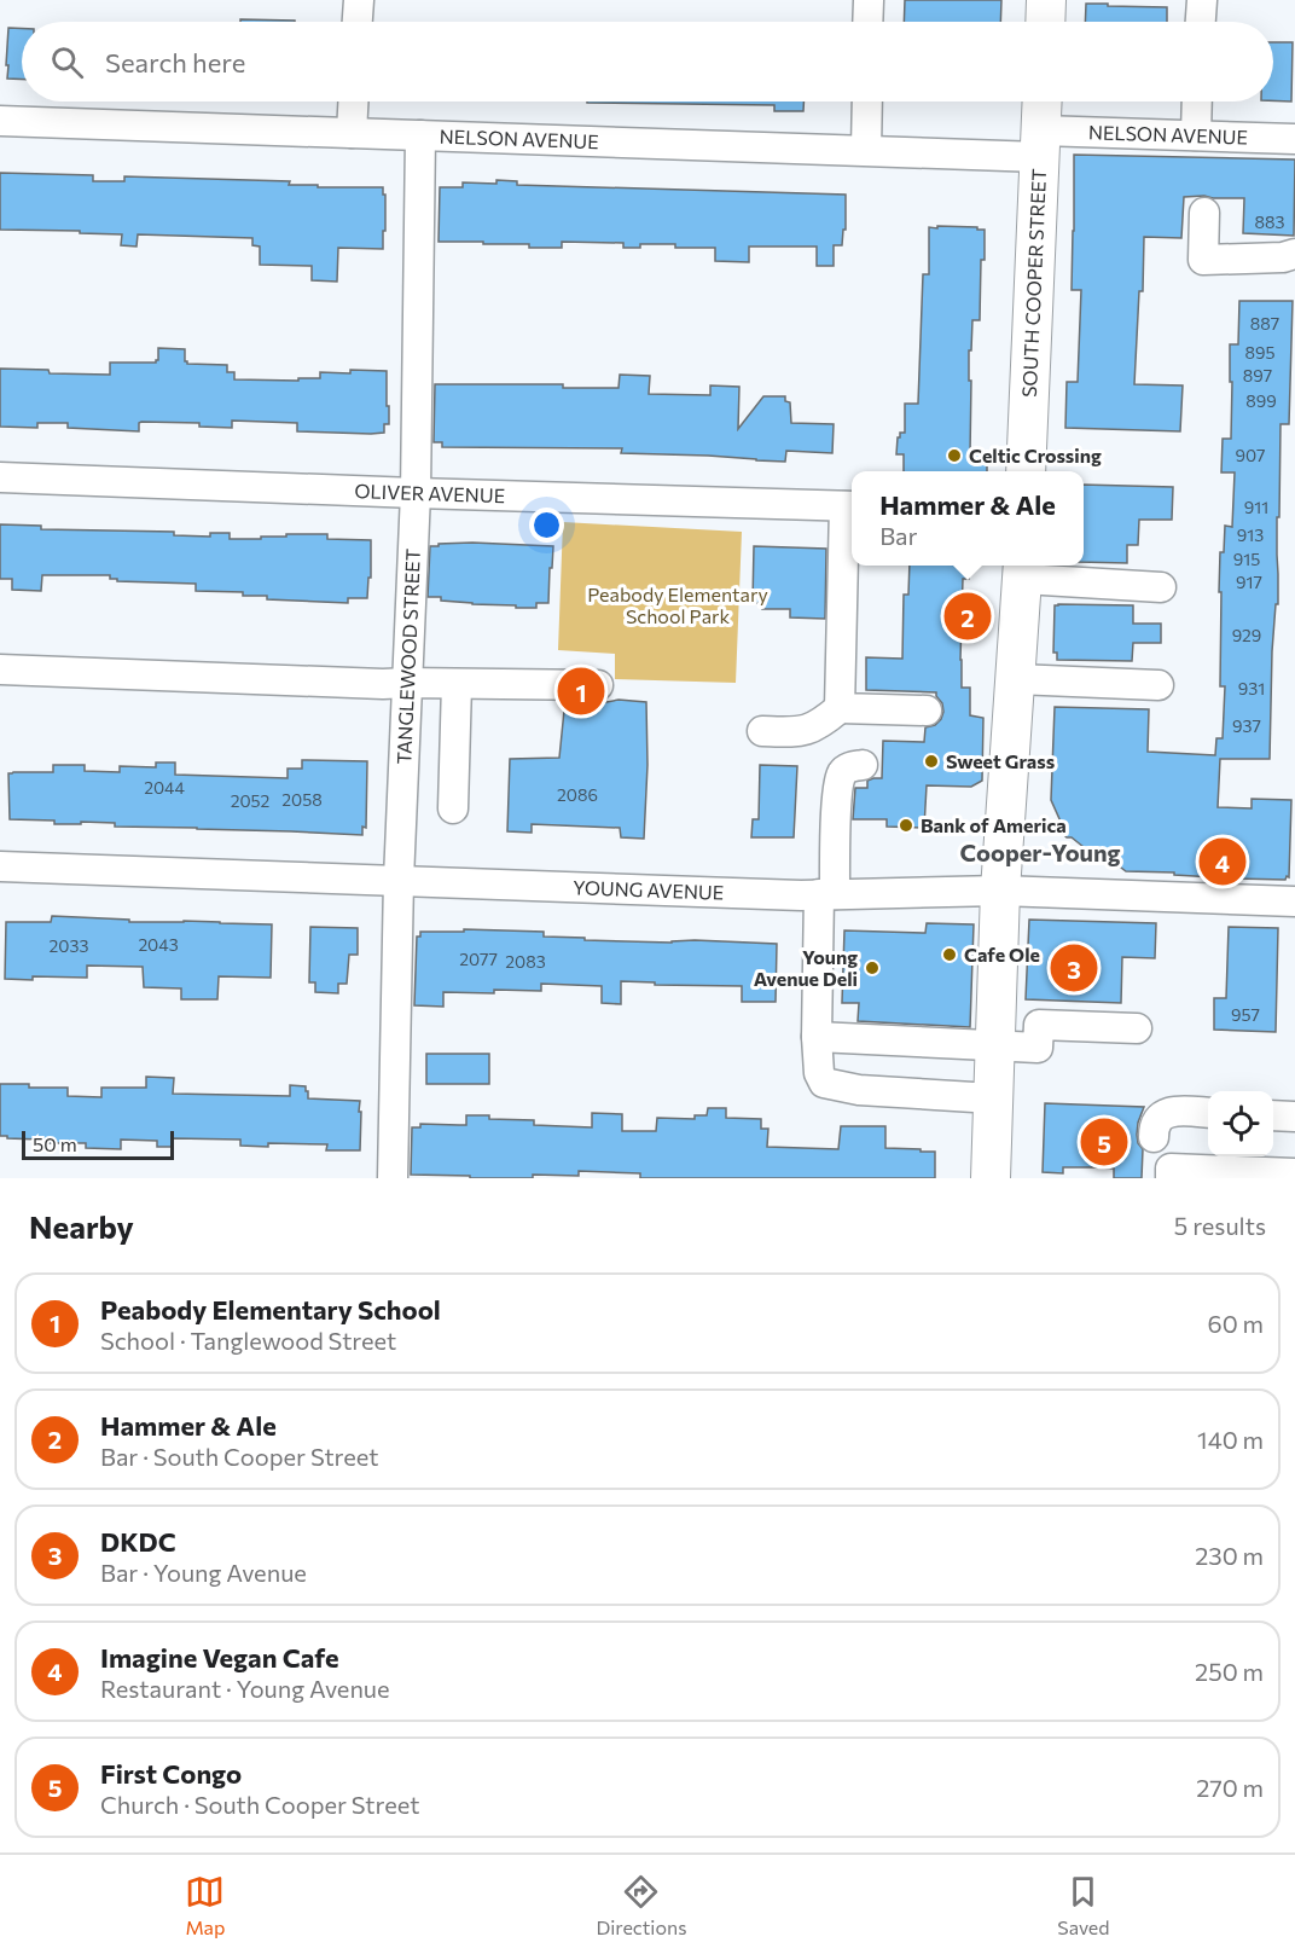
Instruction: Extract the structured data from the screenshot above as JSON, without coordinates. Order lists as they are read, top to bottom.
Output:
{
  "streets": {
    "main road": ["SOUTH COOPER STREET"],
    "street": [
      "NELSON AVENUE",
      "OLIVER AVENUE",
      "TANGLEWOOD STREET",
      "YOUNG AVENUE"
    ]
  },
  "crossings": [
    ["NELSON AVENUE", "SOUTH COOPER STREET"],
    ["NELSON AVENUE", "TANGLEWOOD STREET"],
    ["OLIVER AVENUE", "TANGLEWOOD STREET"],
    ["TANGLEWOOD STREET", "YOUNG AVENUE"]
  ],
  "districts": ["Cooper-Young"],
  "parks": ["Peabody Elementary School Park"],
  "places": [
    "Celtic Crossing",
    "Sweet Grass",
    "Bank of America",
    "Cafe Ole",
    "Young Avenue Deli"
  ],
  "house_numbers": [
    "883",
    "887",
    "895",
    "897",
    "899",
    "907",
    "911",
    "913",
    "915",
    "917",
    "929",
    "931",
    "937",
    "2044",
    "2086",
    "2058",
    "2052",
    "2043",
    "2033",
    "2077",
    "2083",
    "957"
  ],
  "scale_bar": "50 m",
  "page": {
    "search": "Search here",
    "popup": ["Hammer & Ale", "Bar"],
    "pins": [
      "2",
      "1",
      "4",
      "3",
      "5"
    ],
    "scale": "50 m",
    "heading": ["Nearby", "5 results"],
    "list": [
      {
        "mark": "1",
        "name": "Peabody Elementary School",
        "note": "School · Tanglewood Street",
        "value": "60 m"
      },
      {
        "mark": "2",
        "name": "Hammer & Ale",
        "note": "Bar · South Cooper Street",
        "value": "140 m"
      },
      {
        "mark": "3",
        "name": "DKDC",
        "note": "Bar · Young Avenue",
        "value": "230 m"
      },
      {
        "mark": "4",
        "name": "Imagine Vegan Cafe",
        "note": "Restaurant · Young Avenue",
        "value": "250 m"
      },
      {
        "mark": "5",
        "name": "First Congo",
        "note": "Church · South Cooper Street",
        "value": "270 m"
      }
    ],
    "nav": ["Map", "Directions", "Saved"]
  }
}
